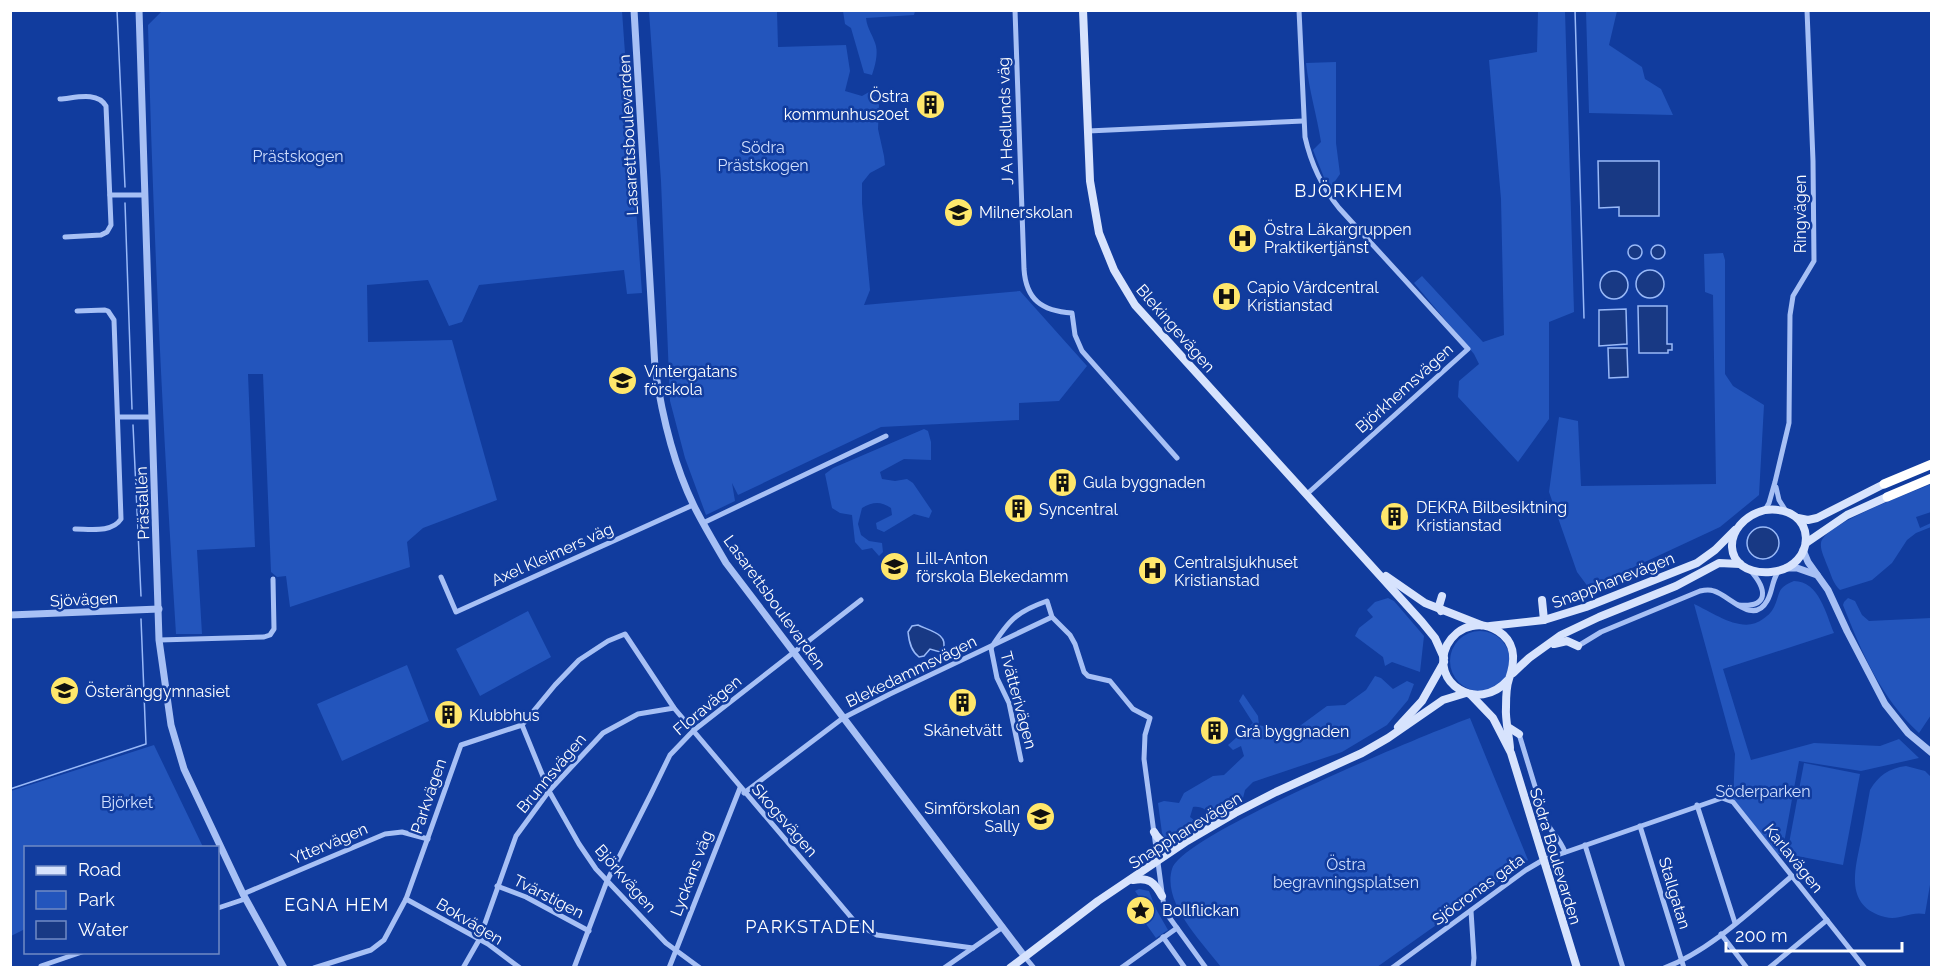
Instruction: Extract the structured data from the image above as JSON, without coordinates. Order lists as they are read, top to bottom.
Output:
{
  "streets": {
    "main road": ["Blekingevägen", "Snapphanevägen", "Södra Boulevarden"],
    "street": [
      "J A Hedlunds väg",
      "Lasarettsboulevarden",
      "Ringvägen",
      "Björkhemsvägen",
      "Prästallén",
      "Axel Kleimers väg",
      "Sjövägen",
      "Blekedammsvägen",
      "Tvätterivägen",
      "Floravägen",
      "Brunnsvägen",
      "Parkvägen",
      "Skogsvägen",
      "Yttervägen",
      "Karlavägen",
      "Lyckans väg",
      "Björkvägen",
      "Sjöcronas gata",
      "Stallgatan",
      "Tvärstigen",
      "Bokvägen"
    ]
  },
  "crossings": [
    ["Lasarettsboulevarden", "Axel Kleimers väg"],
    ["Lasarettsboulevarden", "Snapphanevägen"],
    ["Lasarettsboulevarden", "Blekedammsvägen"],
    ["Lasarettsboulevarden", "Floravägen"],
    ["Ringvägen", "Snapphanevägen"],
    ["Blekingevägen", "Björkhemsvägen"],
    ["Blekingevägen", "Snapphanevägen"],
    ["Blekingevägen", "Södra Boulevarden"],
    ["Prästallén", "Sjövägen"],
    ["Prästallén", "Yttervägen"],
    ["Snapphanevägen", "Södra Boulevarden"],
    ["Blekedammsvägen", "Tvätterivägen"],
    ["Floravägen", "Skogsvägen"],
    ["Floravägen", "Björkvägen"],
    ["Floravägen", "Tvärstigen"],
    ["Brunnsvägen", "Skogsvägen"],
    ["Brunnsvägen", "Björkvägen"],
    ["Brunnsvägen", "Tvärstigen"],
    ["Brunnsvägen", "Bokvägen"],
    ["Parkvägen", "Skogsvägen"],
    ["Parkvägen", "Yttervägen"],
    ["Parkvägen", "Björkvägen"],
    ["Parkvägen", "Bokvägen"],
    ["Skogsvägen", "Lyckans väg"],
    ["Skogsvägen", "Björkvägen"],
    ["Södra Boulevarden", "Sjöcronas gata"],
    ["Karlavägen", "Sjöcronas gata"],
    ["Lyckans väg", "Björkvägen"],
    ["Sjöcronas gata", "Stallgatan"]
  ],
  "districts": ["BJÖRKHEM", "EGNA HEM", "PARKSTADEN"],
  "parks": [
    "Södra Prästskogen",
    "Prästskogen",
    "Söderparken",
    "Björket",
    "Östra begravningsplatsen"
  ],
  "places": {
    "building": [
      "Östra kommunhus20et",
      "Gula byggnaden",
      "Syncentral",
      "DEKRA Bilbesiktning Kristianstad",
      "Skånetvätt",
      "Klubbhus",
      "Grå byggnaden"
    ],
    "school or university": [
      "Milnerskolan",
      "Vintergatans förskola",
      "Lill-Anton förskola Blekedamm",
      "Österänggymnasiet",
      "Simförskolan Sally"
    ],
    "hospital": ["Östra Läkargruppen Praktikertjänst", "Capio Vårdcentral Kristianstad", "Centralsjukhuset Kristianstad"],
    "place": ["Bollflickan"]
  },
  "legend": ["Road", "Park", "Water"],
  "scale_bar": "200 m"
}
